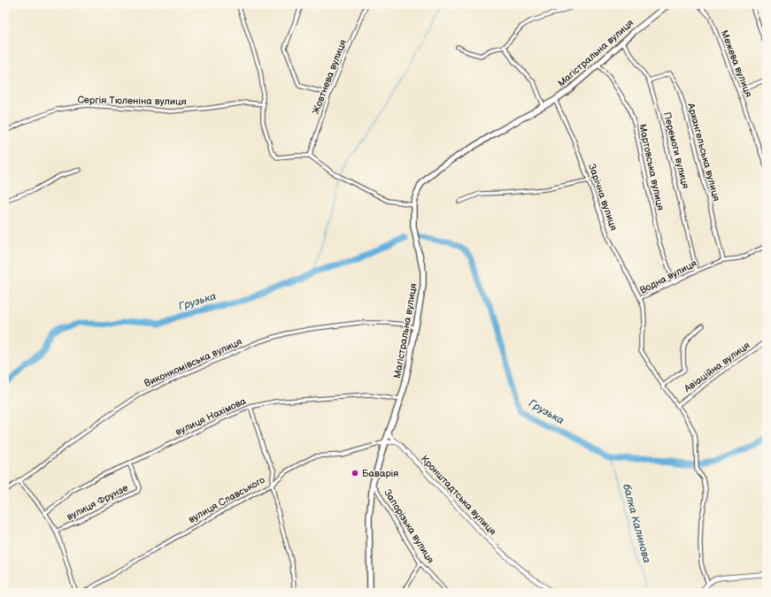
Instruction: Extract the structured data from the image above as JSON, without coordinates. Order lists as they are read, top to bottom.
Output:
{
  "streets": {
    "main road": ["Магістральна вулиця"],
    "street": [
      "Межева вулиця",
      "Жовтнева вулиця",
      "Сергія Тюленіна вулиця",
      "Перемоги вулиця",
      "Архангельська вулиця",
      "Мартовська вулиця",
      "Зарічна вулиця",
      "Водна вулиця",
      "Виконкомівська вулиця",
      "Авіаційна вулиця",
      "вулиця Нахімова",
      "Кронштадтська вулиця",
      "вулиця Славського",
      "вулиця Фрунзе",
      "Запорізька вулиця"
    ]
  },
  "crossings": [
    ["Магістральна вулиця", "Перемоги вулиця"],
    ["Магістральна вулиця", "Мартовська вулиця"],
    ["Магістральна вулиця", "Зарічна вулиця"],
    ["Магістральна вулиця", "Виконкомівська вулиця"],
    ["Магістральна вулиця", "вулиця Нахімова"],
    ["Магістральна вулиця", "Кронштадтська вулиця"],
    ["Магістральна вулиця", "вулиця Славського"],
    ["Магістральна вулиця", "Запорізька вулиця"],
    ["Перемоги вулиця", "Архангельська вулиця"],
    ["Перемоги вулиця", "Водна вулиця"],
    ["Архангельська вулиця", "Водна вулиця"],
    ["Мартовська вулиця", "Водна вулиця"],
    ["Зарічна вулиця", "Водна вулиця"],
    ["Водна вулиця", "Авіаційна вулиця"],
    ["вулиця Нахімова", "вулиця Фрунзе"]
  ],
  "water": ["Грузька", "балка Калинова"],
  "places": ["Баварія"]
}
